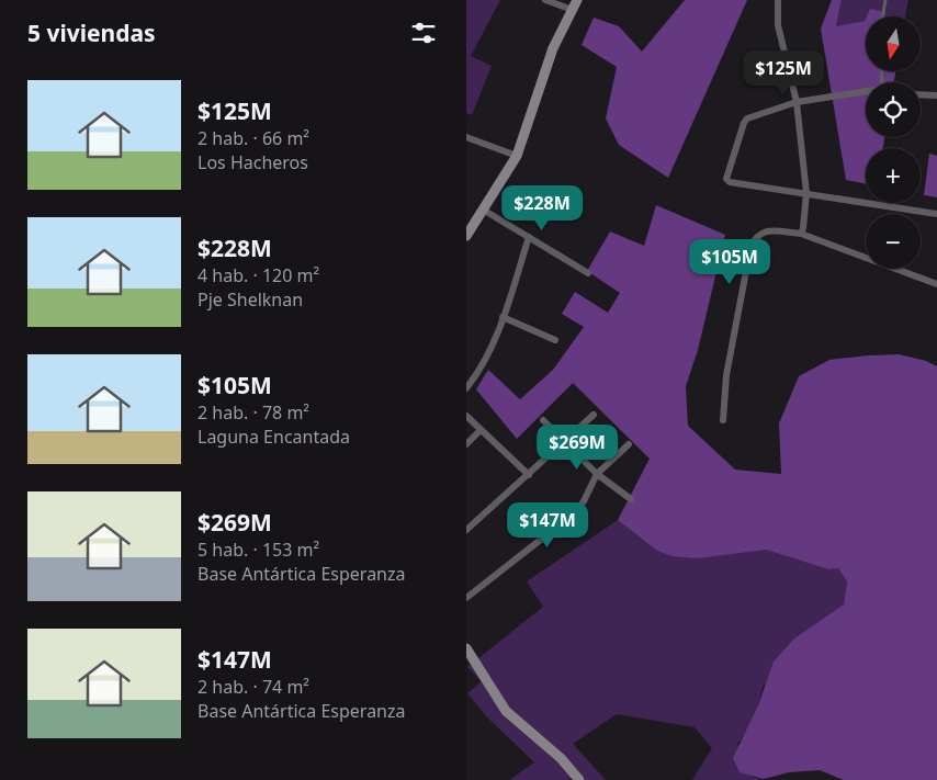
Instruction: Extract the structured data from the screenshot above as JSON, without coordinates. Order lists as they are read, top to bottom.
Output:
{
  "north": "bottom",
  "page": {
    "heading": "5 viviendas",
    "map_buttons": ["+", "−"],
    "price": [
      "$125M",
      "$228M",
      "$105M",
      "$269M",
      "$147M"
    ],
    "list": [
      {
        "name": "$125M",
        "note": "2 hab. · 66 m² · Los Hacheros"
      },
      {
        "name": "$228M",
        "note": "4 hab. · 120 m² · Pje Shelknan"
      },
      {
        "name": "$105M",
        "note": "2 hab. · 78 m² · Laguna Encantada"
      },
      {
        "name": "$269M",
        "note": "5 hab. · 153 m² · Base Antártica Esperanza"
      },
      {
        "name": "$147M",
        "note": "2 hab. · 74 m² · Base Antártica Esperanza"
      }
    ]
  }
}
